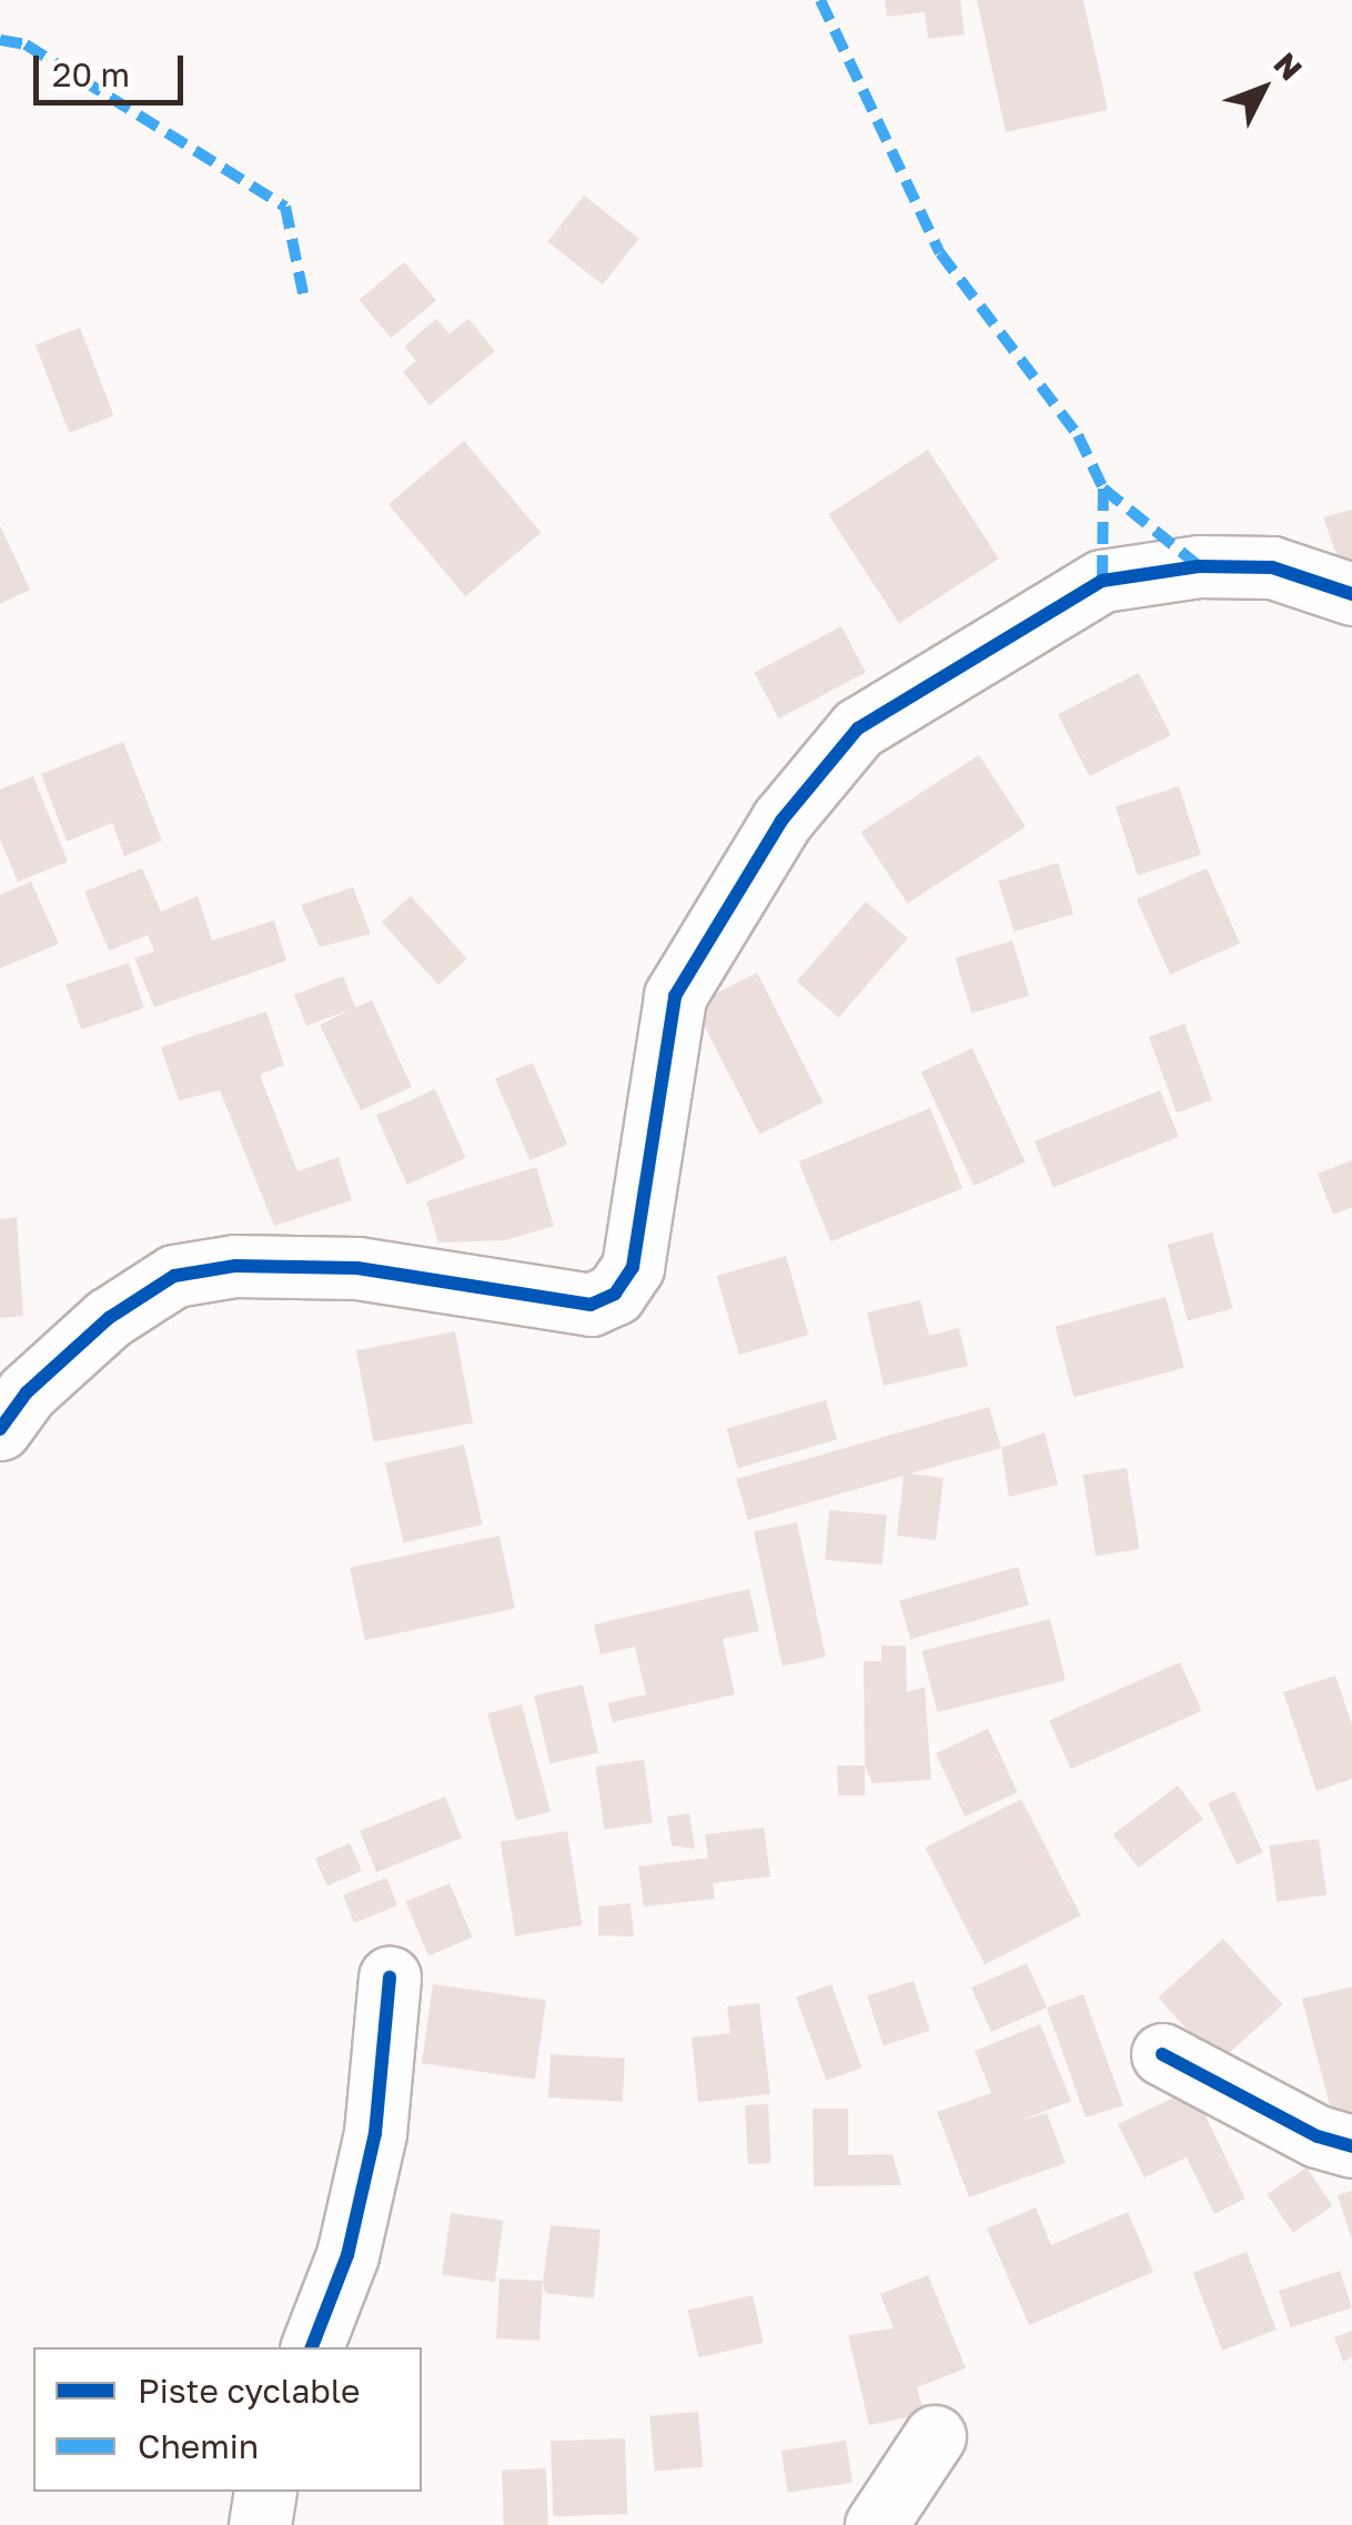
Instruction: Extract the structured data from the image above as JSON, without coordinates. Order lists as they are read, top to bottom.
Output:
{
  "legend": ["Piste cyclable", "Chemin"],
  "scale_bar": "20 m",
  "north": "top right"
}
